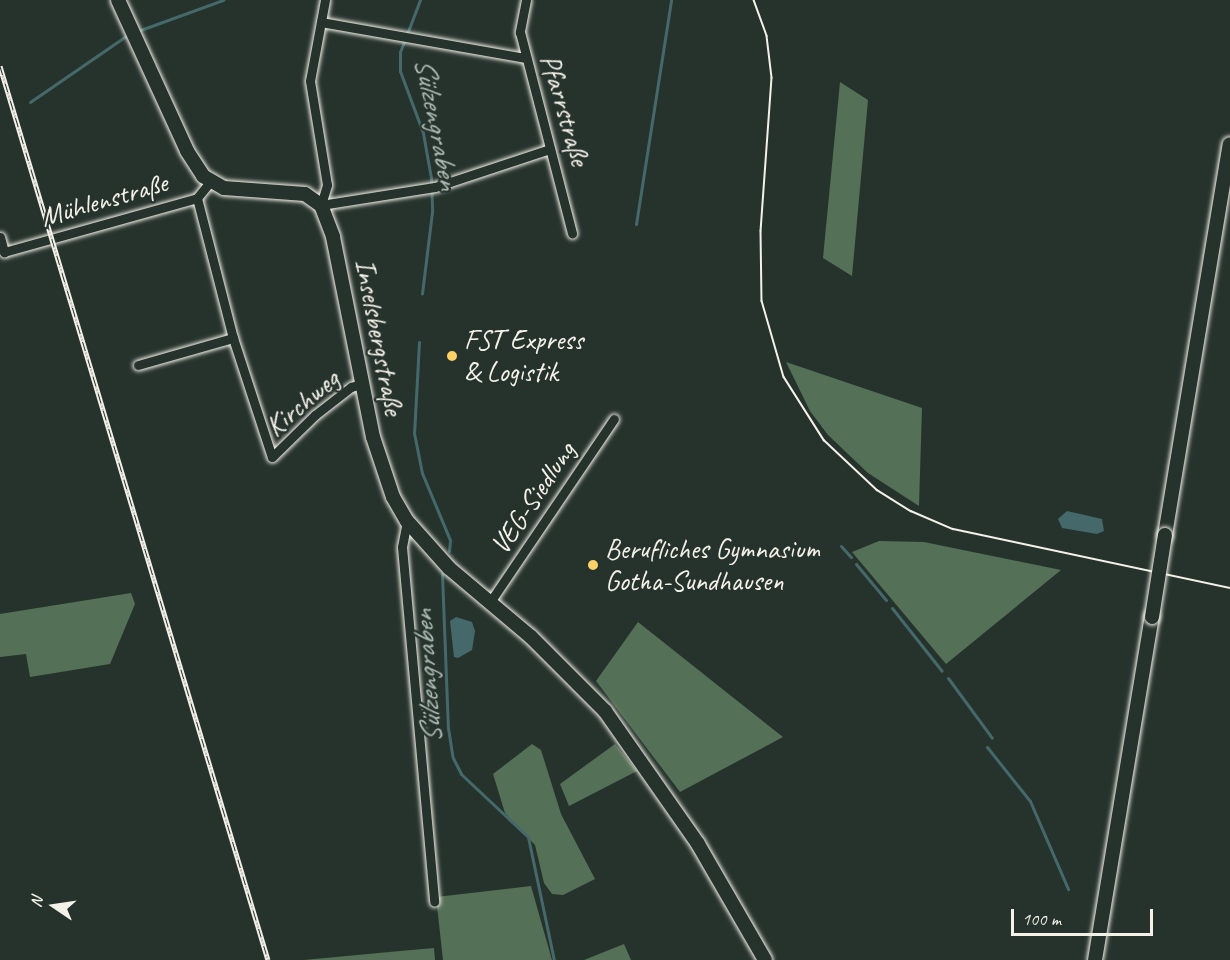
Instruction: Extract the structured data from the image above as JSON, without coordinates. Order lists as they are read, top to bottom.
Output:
{
  "streets": {
    "street": [
      "Pfarrstraße",
      "Mühlenstraße",
      "Inselsbergstraße",
      "Kirchweg",
      "VEG-Siedlung"
    ]
  },
  "crossings": [
    ["Inselsbergstraße", "Kirchweg"],
    ["Inselsbergstraße", "VEG-Siedlung"]
  ],
  "water": ["Sülzengraben"],
  "places": ["FST Express & Logistik", "Berufliches Gymnasium Gotha-Sundhausen"],
  "scale_bar": "100 m",
  "north": "left"
}
